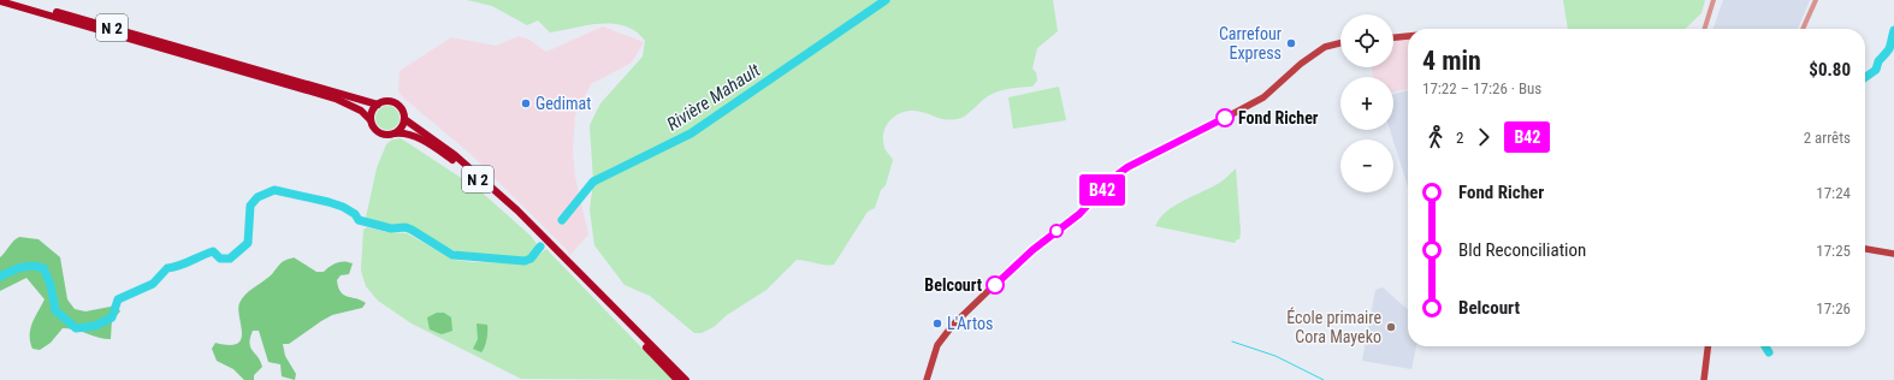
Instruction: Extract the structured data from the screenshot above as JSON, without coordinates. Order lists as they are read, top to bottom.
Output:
{
  "streets": {
    "highway": ["N 2"]
  },
  "water": ["Rivière Mahault"],
  "places": [
    "Carrefour Express",
    "Gedimat",
    "Fond Richer",
    "Belcourt",
    "L'Artos",
    "École primaire Cora Mayeko"
  ],
  "lines": ["bus line B42"],
  "page": {
    "on_map": "B42",
    "map_buttons": ["+", "−"],
    "heading": ["4 min", "17:22 – 17:26 · Bus", "$0.80"],
    "legs": ["2", "B42", "2 arrêts"],
    "list": [
      {
        "name": "Fond Richer",
        "value": "17:24"
      },
      {
        "name": "Bld Reconciliation",
        "value": "17:25"
      },
      {
        "name": "Belcourt",
        "value": "17:26"
      }
    ]
  }
}
